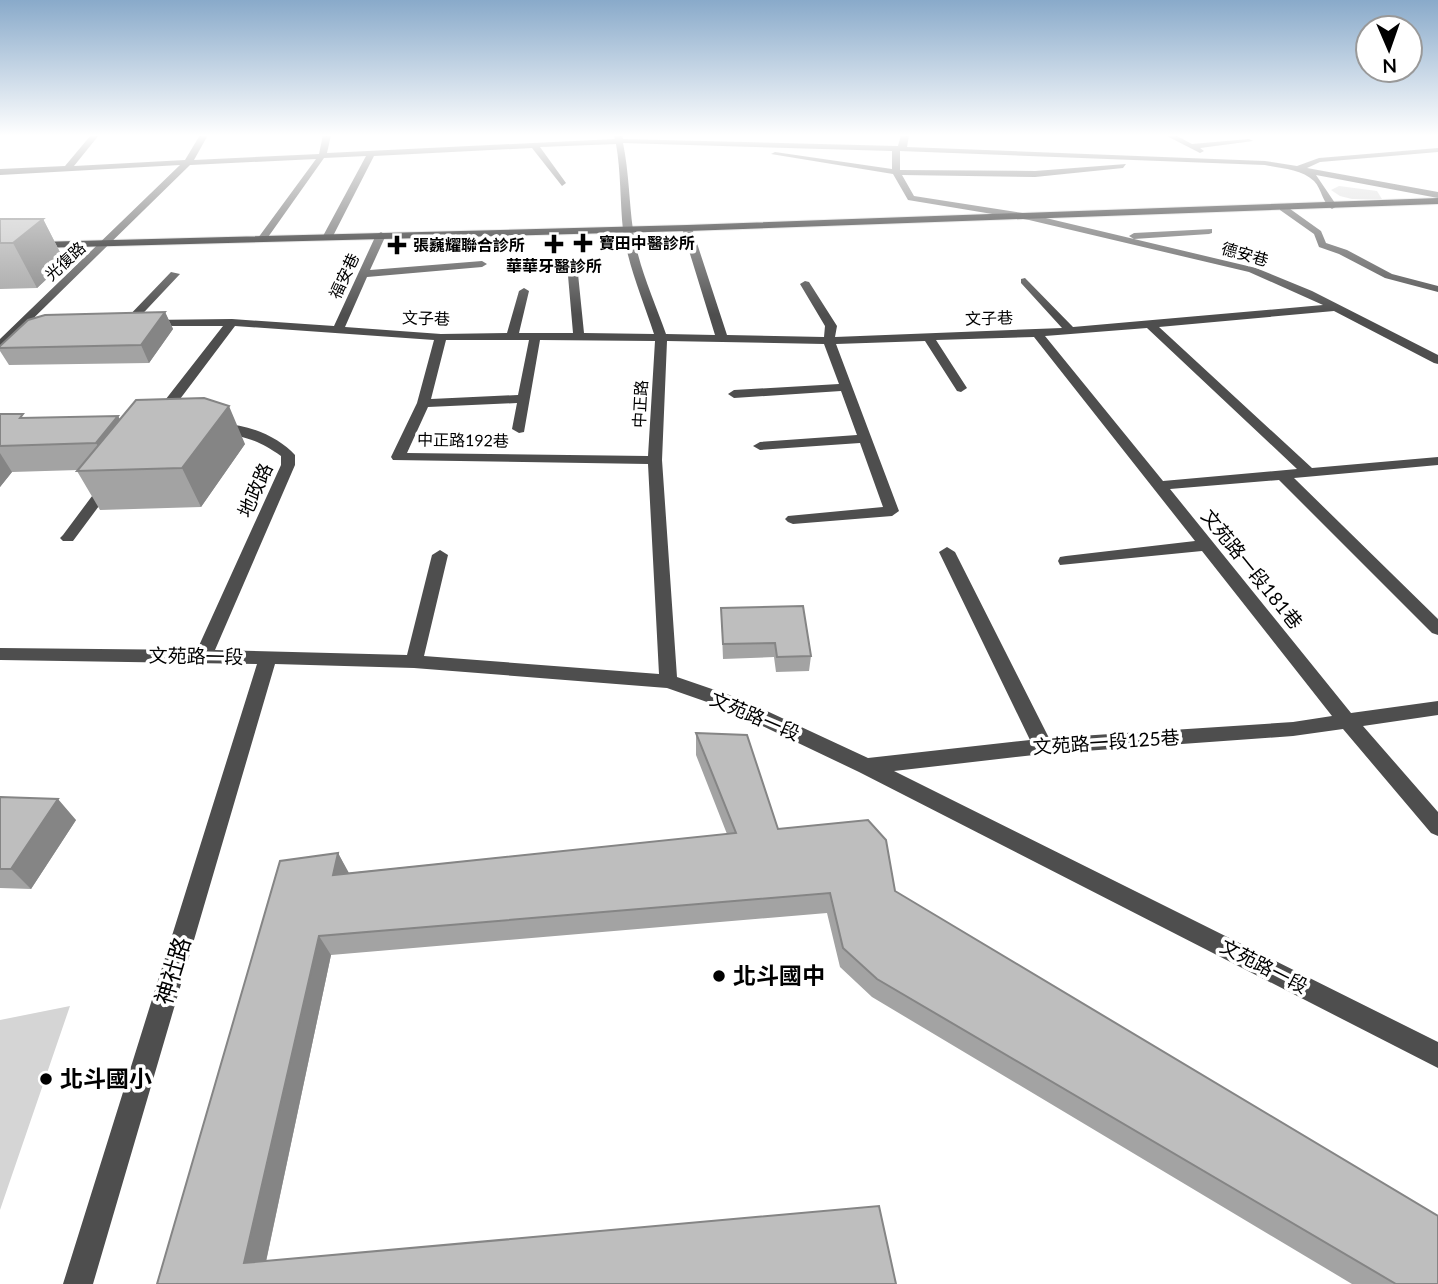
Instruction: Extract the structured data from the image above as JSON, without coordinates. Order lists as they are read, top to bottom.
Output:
{
  "streets": {
    "street": [
      "德安巷",
      "光復路",
      "福安巷",
      "文子巷",
      "中正路",
      "中正路192巷",
      "地政路",
      "文苑路一段181巷",
      "文苑路一段",
      "文苑路一段125巷",
      "神社路"
    ]
  },
  "crossings": [
    ["德安巷", "文子巷"],
    ["福安巷", "文子巷"],
    ["文子巷", "中正路"],
    ["文子巷", "中正路192巷"],
    ["文子巷", "文苑路一段181巷"],
    ["中正路", "中正路192巷"],
    ["中正路", "文苑路一段"],
    ["地政路", "文苑路一段"],
    ["文苑路一段181巷", "文苑路一段125巷"],
    ["文苑路一段", "文苑路一段125巷"],
    ["文苑路一段", "神社路"]
  ],
  "places": {
    "health": ["寶田中醫診所", "華華牙醫診所", "張巍耀聯合診所"],
    "other": ["北斗國中", "北斗國小"]
  },
  "north": "bottom"
}
